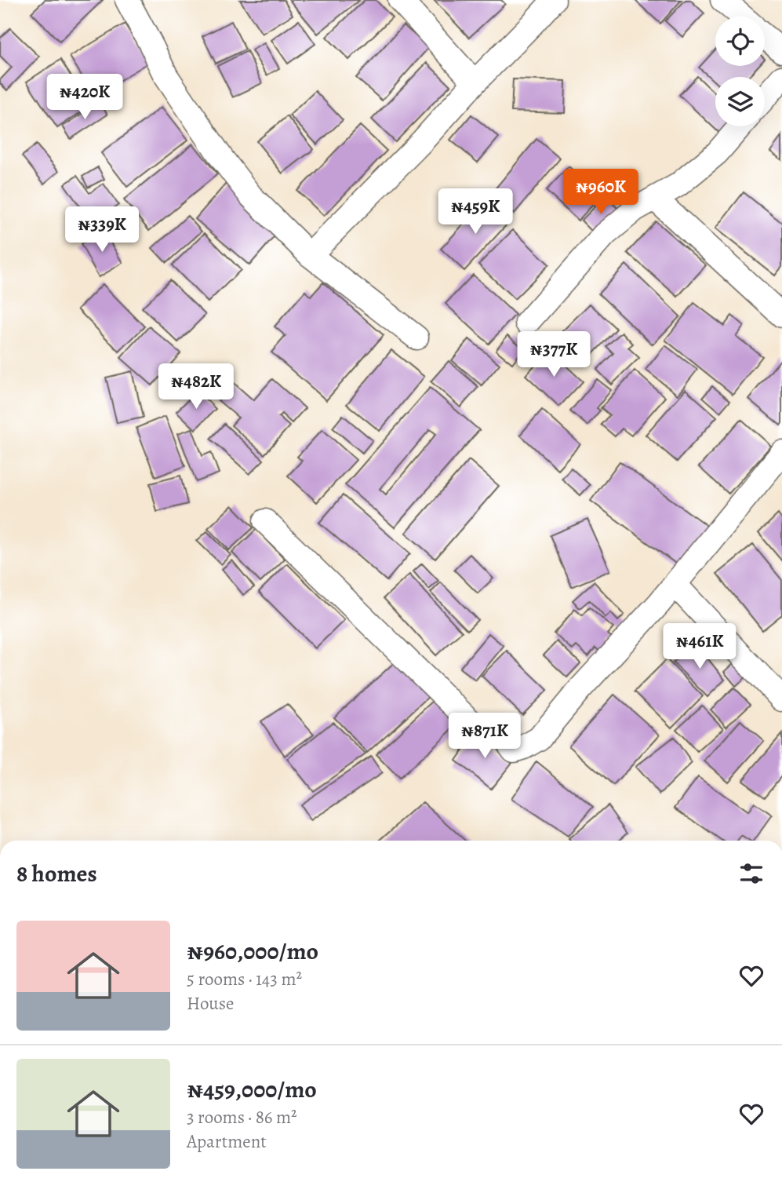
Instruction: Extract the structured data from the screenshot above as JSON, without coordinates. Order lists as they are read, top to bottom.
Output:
{
  "page": {
    "price": [
      "₦420K",
      "₦960K",
      "₦459K",
      "₦339K",
      "₦377K",
      "₦482K",
      "₦461K",
      "₦871K"
    ],
    "heading": "8 homes",
    "list": [
      {
        "name": "₦960,000/mo",
        "note": "5 rooms · 143 m² · House"
      },
      {
        "name": "₦459,000/mo",
        "note": "3 rooms · 86 m² · Apartment"
      }
    ]
  }
}
